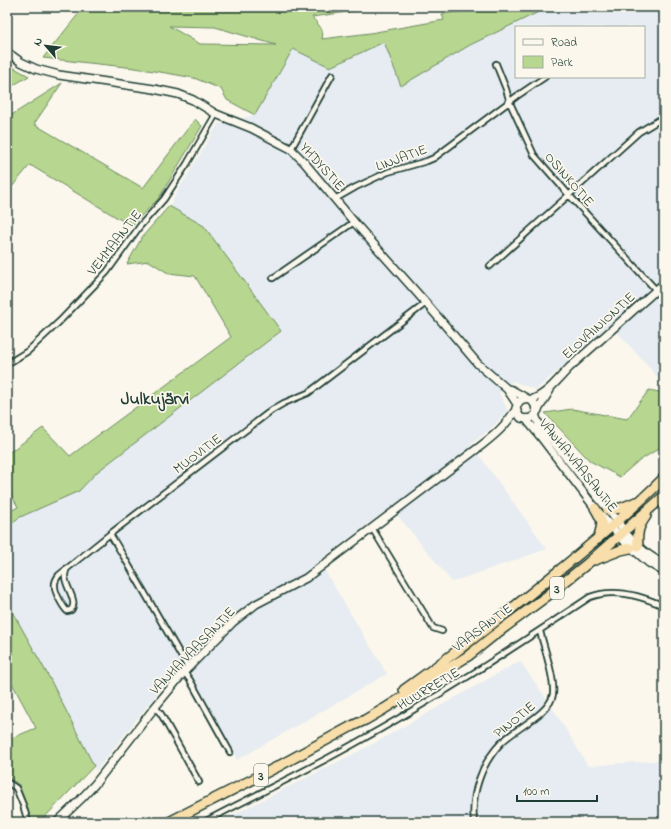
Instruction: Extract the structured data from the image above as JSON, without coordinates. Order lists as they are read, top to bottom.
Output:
{
  "streets": {
    "highway": ["3", "VAASANTIE"],
    "main road": ["YHDYSTIE", "ELOVAINIONTIE", "VANHA VAASANTIE"],
    "street": [
      "LINJATIE",
      "OSINKOTIE",
      "VEHMAANTIE",
      "MUOVITIE",
      "HUURRETIE",
      "PINOTIE"
    ]
  },
  "crossings": [
    ["LINJATIE", "YHDYSTIE"],
    ["LINJATIE", "OSINKOTIE"],
    ["YHDYSTIE", "VEHMAANTIE"],
    ["YHDYSTIE", "ELOVAINIONTIE"],
    ["YHDYSTIE", "MUOVITIE"],
    ["YHDYSTIE", "VANHA VAASANTIE"],
    ["OSINKOTIE", "ELOVAINIONTIE"],
    ["ELOVAINIONTIE", "VANHA VAASANTIE"],
    ["VANHA VAASANTIE", "VAASANTIE"],
    ["HUURRETIE", "PINOTIE"]
  ],
  "districts": ["Julkujärvi"],
  "legend": ["Road", "Park"],
  "scale_bar": "100 m",
  "north": "top left"
}
